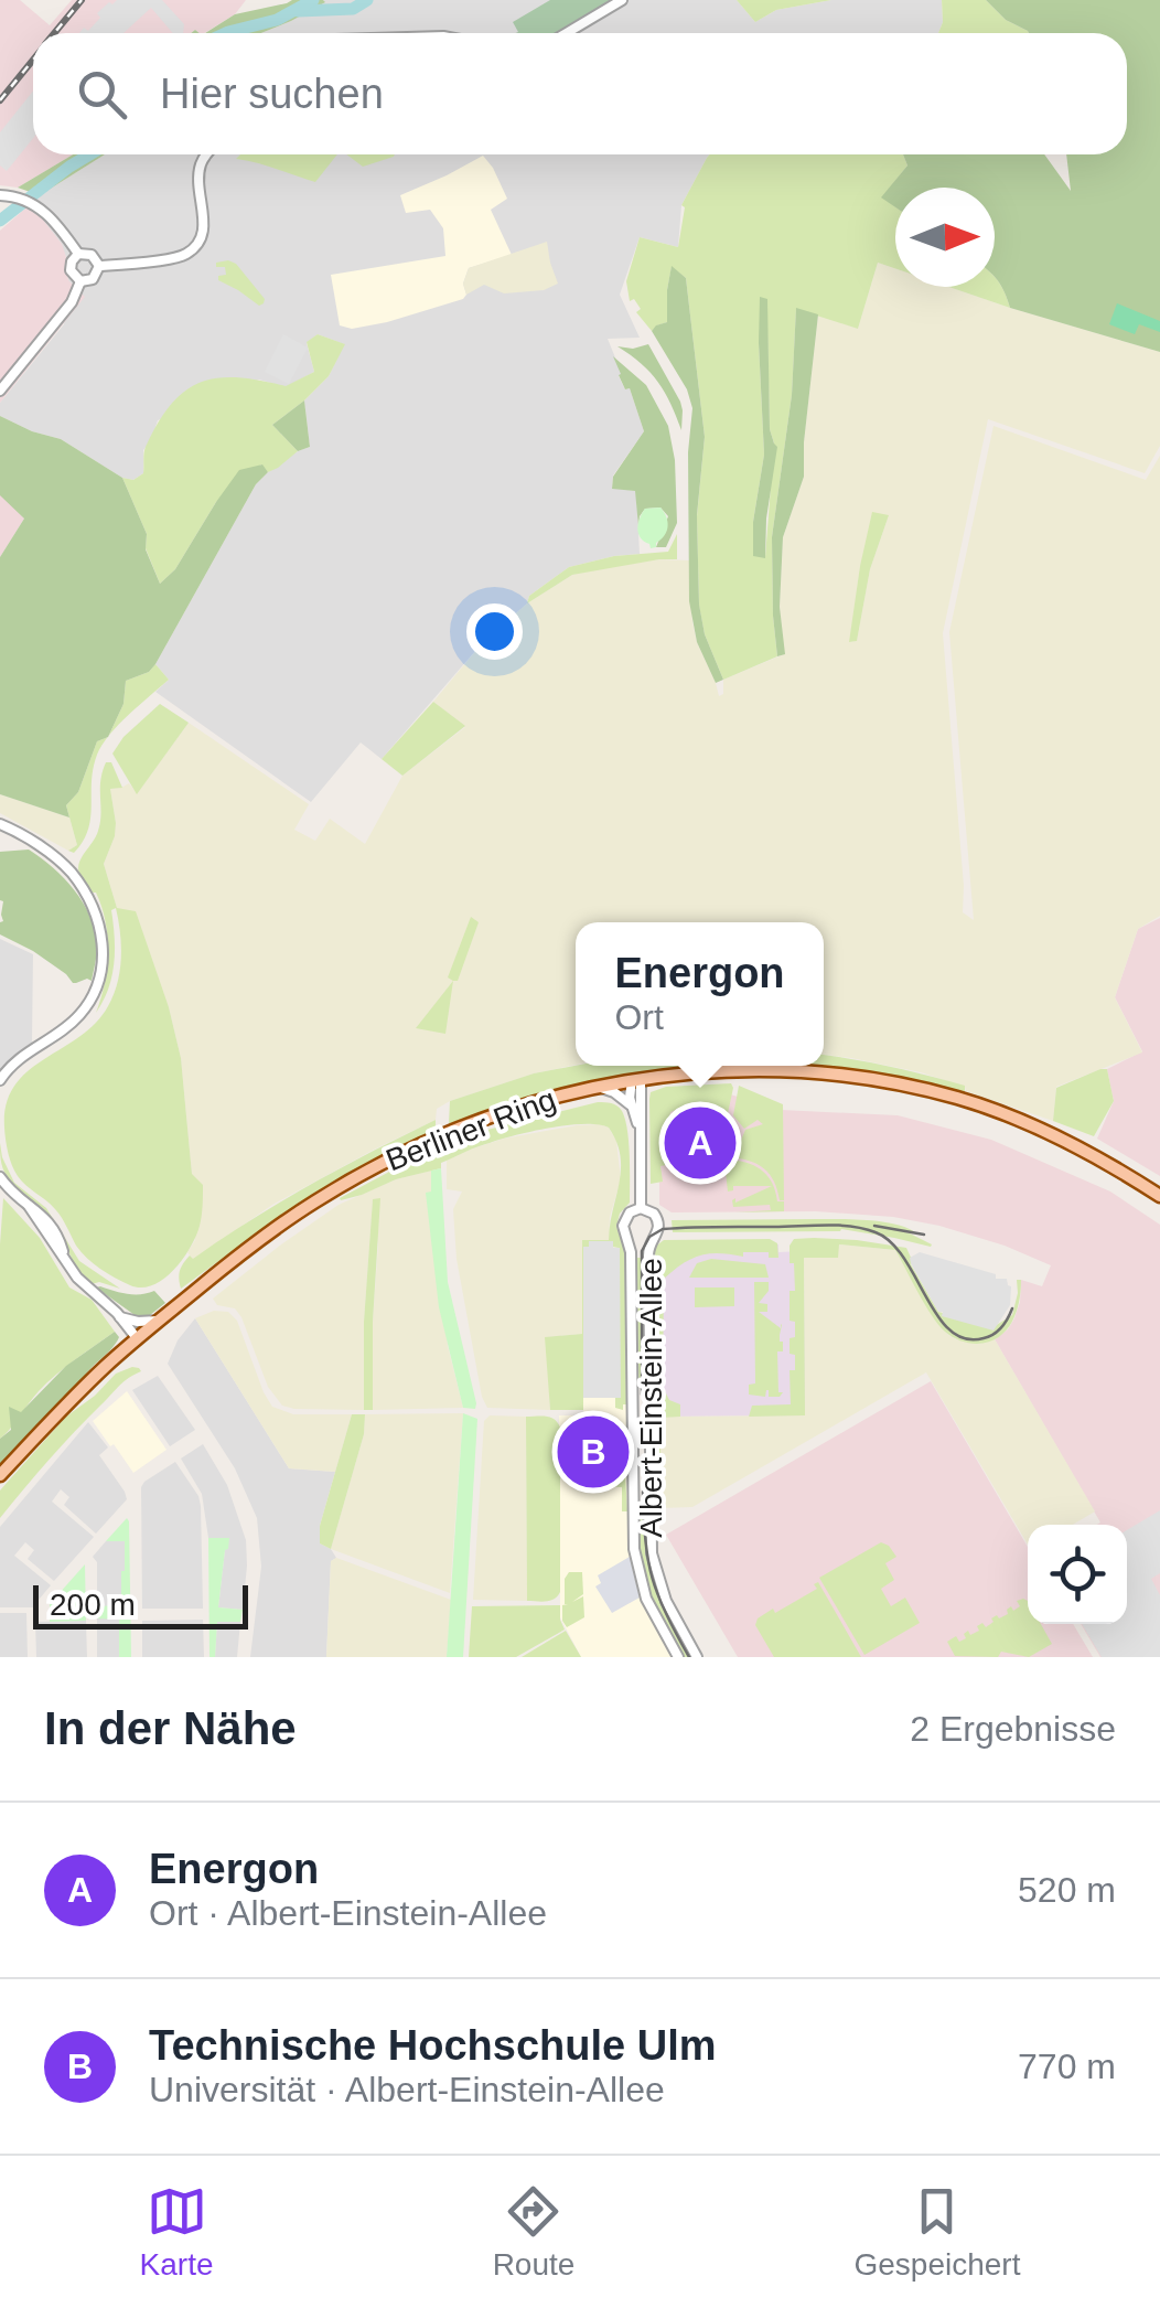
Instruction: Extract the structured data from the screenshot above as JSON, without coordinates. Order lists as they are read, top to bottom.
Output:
{
  "streets": {
    "main road": ["Berliner Ring"],
    "street": ["Albert-Einstein-Allee"]
  },
  "crossings": [
    ["Berliner Ring", "Albert-Einstein-Allee"]
  ],
  "scale_bar": "200 m",
  "north": "right",
  "page": {
    "search": "Hier suchen",
    "popup": ["Energon", "Ort"],
    "pins": ["A", "B"],
    "scale": "200 m",
    "heading": ["In der Nähe", "2 Ergebnisse"],
    "list": [
      {
        "mark": "A",
        "name": "Energon",
        "note": "Ort · Albert-Einstein-Allee",
        "value": "520 m"
      },
      {
        "mark": "B",
        "name": "Technische Hochschule Ulm",
        "note": "Universität · Albert-Einstein-Allee",
        "value": "770 m"
      }
    ],
    "nav": ["Karte", "Route", "Gespeichert"]
  }
}
